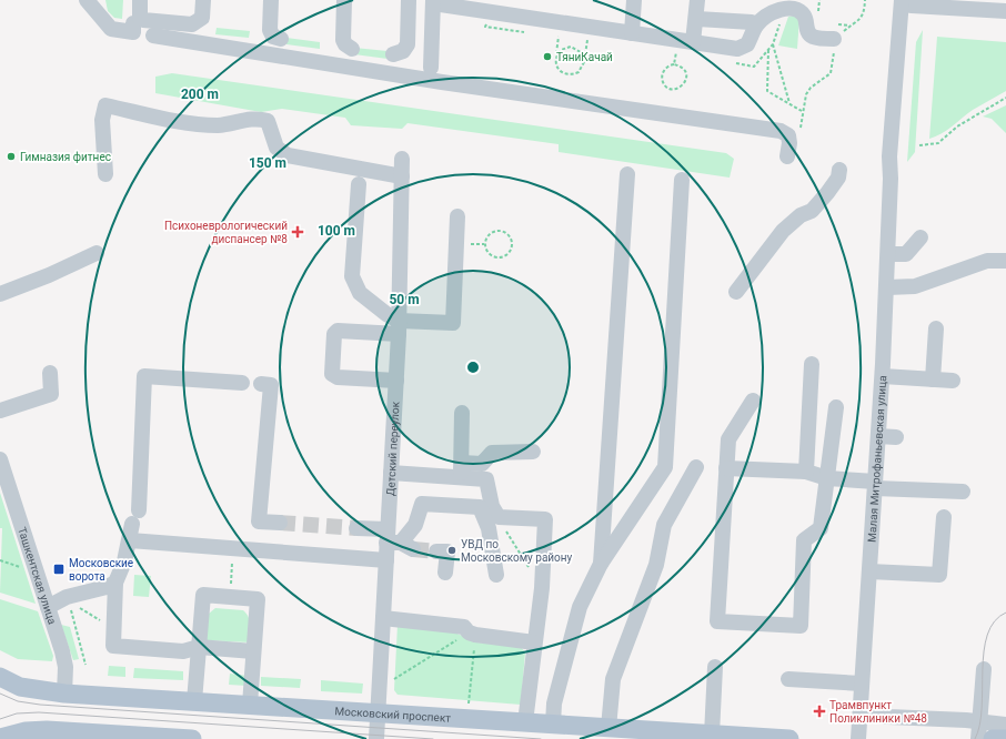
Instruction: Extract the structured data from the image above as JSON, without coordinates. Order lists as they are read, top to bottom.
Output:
{
  "streets": {
    "main road": ["Московский проспект"],
    "street": ["Детский переулок", "Малая Митрофаньевская улица", "Ташкентская улица"]
  },
  "crossings": [
    ["Детский переулок", "Московский проспект"],
    ["Ташкентская улица", "Московский проспект"]
  ],
  "places": {
    "other": ["ТяниКачай", "Гимназия фитнес", "УВД по Московскому району"],
    "health": ["Психоневрологический диспансер №8", "Трамвпункт Поликлиники №48"],
    "transit": ["Московские ворота"]
  },
  "rings": [
    "200 m",
    "150 m",
    "100 m",
    "50 m"
  ]
}
